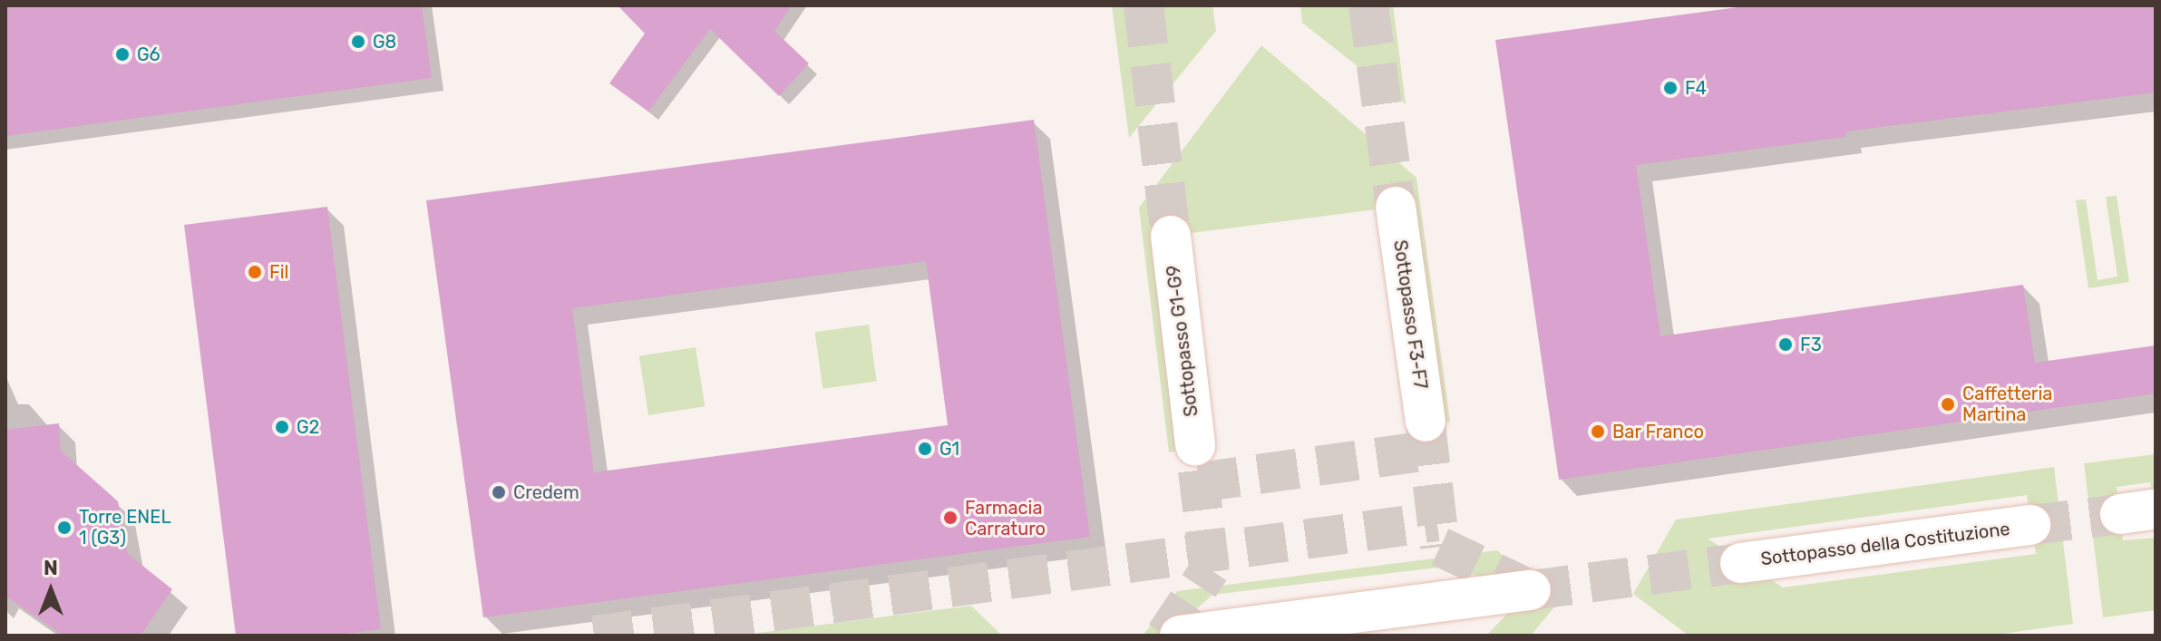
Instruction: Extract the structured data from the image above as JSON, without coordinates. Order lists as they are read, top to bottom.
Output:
{
  "streets": {
    "main road": ["Sottopasso F3-F7", "Sottopasso G1-G9", "Sottopasso della Costituzione"]
  },
  "places": [
    "G8",
    "G6",
    "F4",
    "Fil",
    "F3",
    "Caffetteria Martina",
    "G2",
    "Bar Franco",
    "G1",
    "Credem",
    "Farmacia Carraturo",
    "Torre ENEL 1 (G3)"
  ],
  "north": "top"
}
